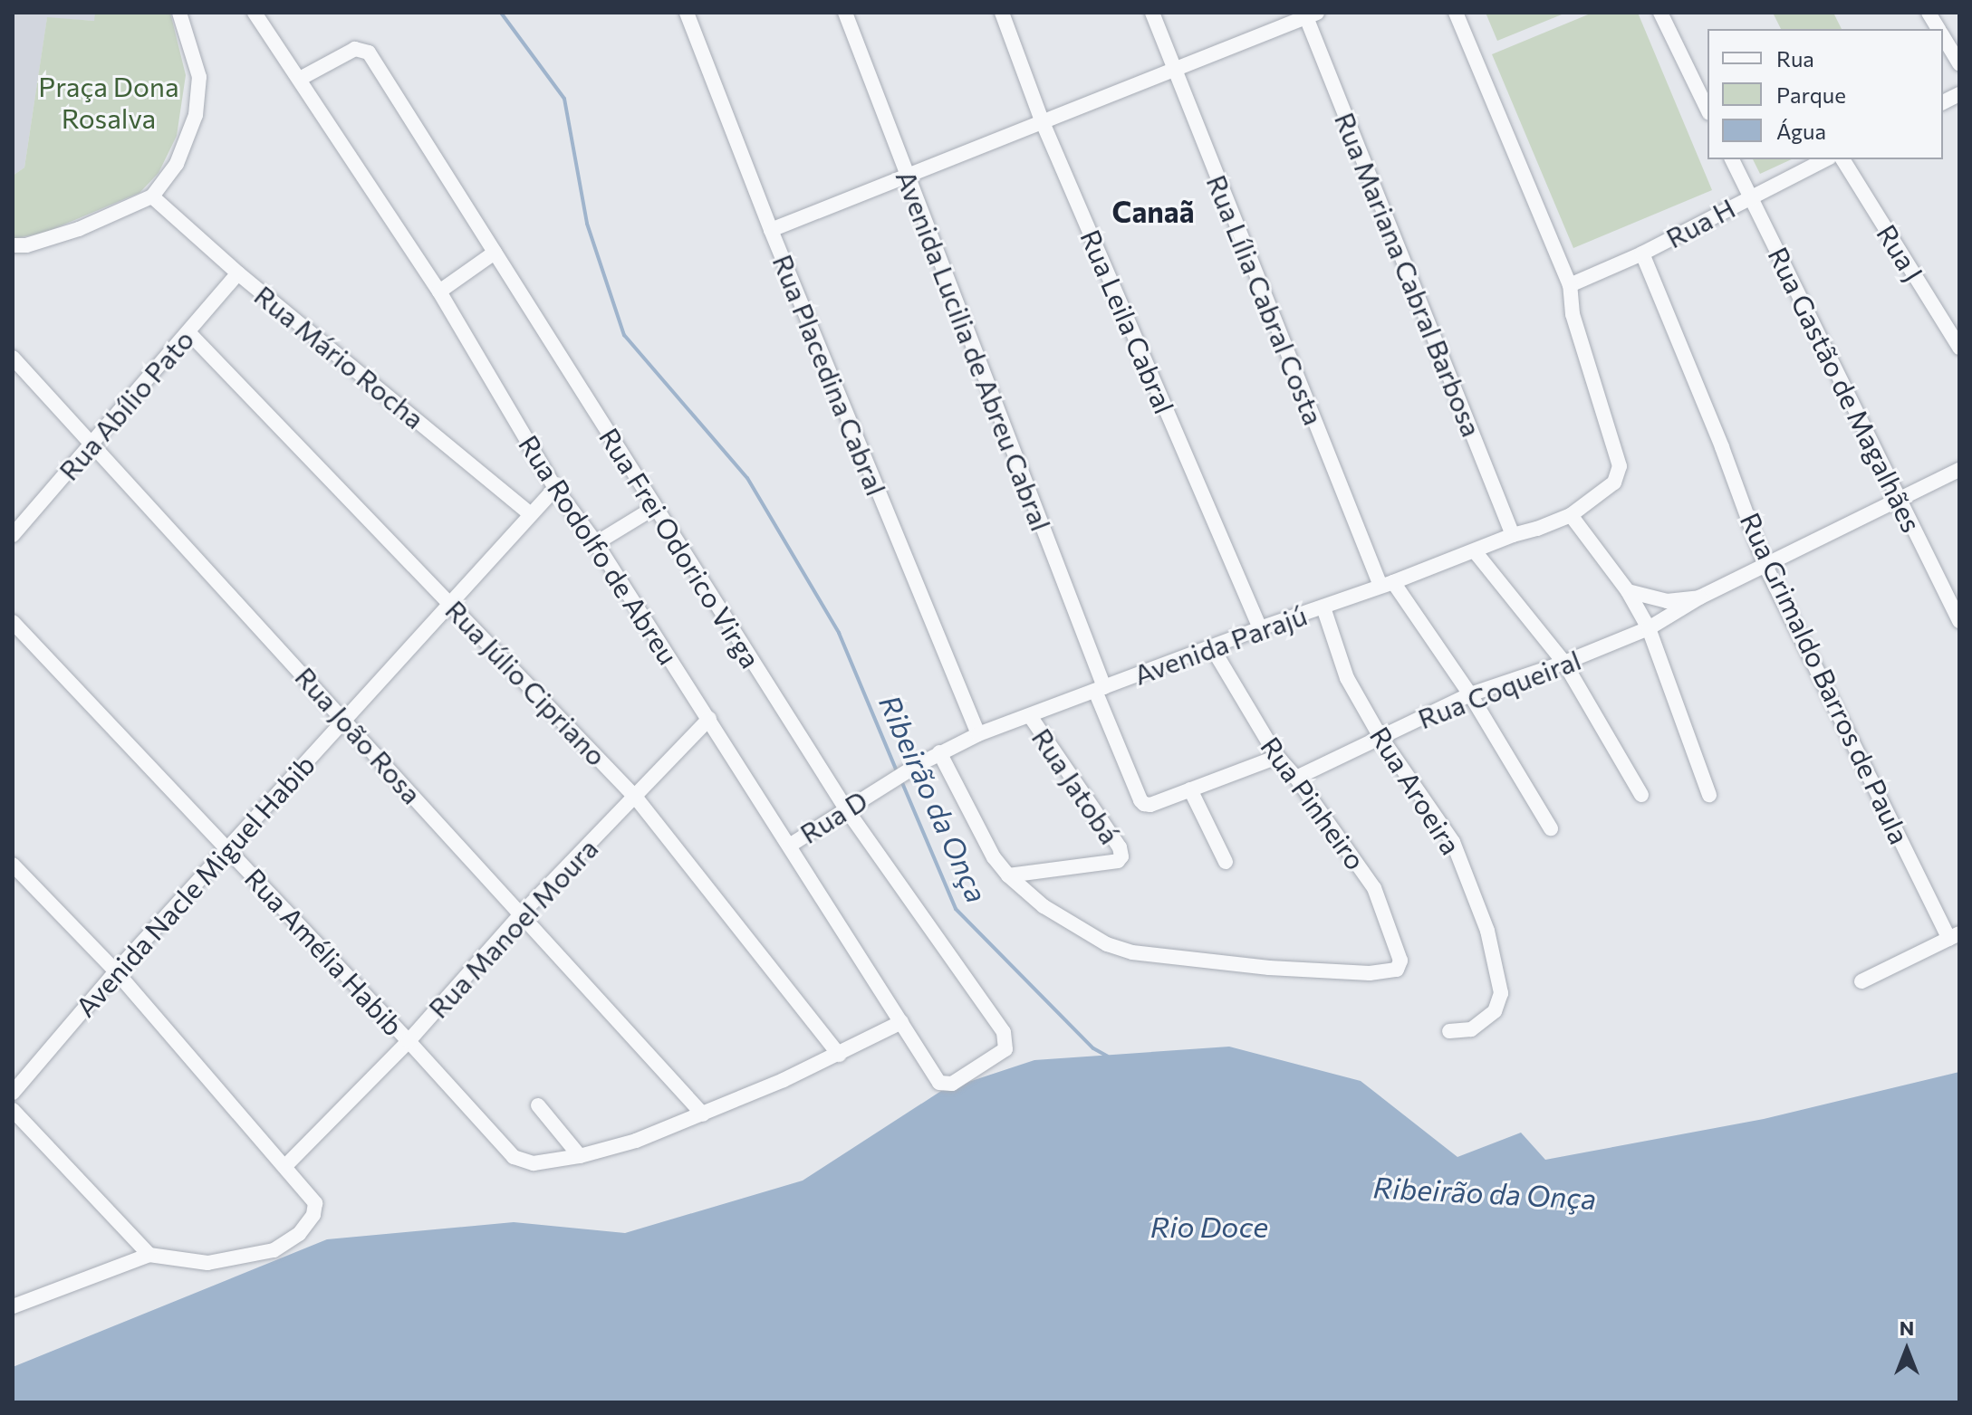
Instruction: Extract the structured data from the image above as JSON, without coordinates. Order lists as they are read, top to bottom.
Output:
{
  "streets": {
    "street": [
      "Rua H",
      "Rua J",
      "Rua Mariana Cabral Barbosa",
      "Rua Lília Cabral Costa",
      "Rua Leila Cabral",
      "Avenida Lucilia de Abreu Cabral",
      "Rua Mário Rocha",
      "Rua Placedina Cabral",
      "Rua Gastão de Magalhães",
      "Rua Abílio Pato",
      "Rua Frei Odorico Virga",
      "Rua Rodolfo de Abreu",
      "Avenida Parajú",
      "Rua Grimaldo Barros de Paula",
      "Rua Júlio Cipriano",
      "Rua Coqueiral",
      "Rua João Rosa",
      "Rua Jatobá",
      "Rua Aroeira",
      "Rua Pinheiro",
      "Rua D",
      "Avenida Nacle Miguel Habib",
      "Rua Manoel Moura",
      "Rua Amélia Habib"
    ]
  },
  "crossings": [
    ["Rua H", "Rua Gastão de Magalhães"],
    ["Rua H", "Avenida Parajú"],
    ["Rua H", "Rua Grimaldo Barros de Paula"],
    ["Rua Mariana Cabral Barbosa", "Avenida Parajú"],
    ["Rua Lília Cabral Costa", "Avenida Parajú"],
    ["Rua Lília Cabral Costa", "Rua Coqueiral"],
    ["Rua Leila Cabral", "Avenida Parajú"],
    ["Avenida Lucilia de Abreu Cabral", "Avenida Parajú"],
    ["Rua Mário Rocha", "Rua Abílio Pato"],
    ["Rua Mário Rocha", "Avenida Nacle Miguel Habib"],
    ["Rua Placedina Cabral", "Avenida Parajú"],
    ["Rua Gastão de Magalhães", "Rua Coqueiral"],
    ["Rua Abílio Pato", "Rua Júlio Cipriano"],
    ["Rua Abílio Pato", "Rua João Rosa"],
    ["Rua Frei Odorico Virga", "Rua Rodolfo de Abreu"],
    ["Rua Frei Odorico Virga", "Rua D"],
    ["Rua Rodolfo de Abreu", "Rua D"],
    ["Rua Rodolfo de Abreu", "Avenida Nacle Miguel Habib"],
    ["Rua Rodolfo de Abreu", "Rua Manoel Moura"],
    ["Avenida Parajú", "Rua Jatobá"],
    ["Avenida Parajú", "Rua Aroeira"],
    ["Avenida Parajú", "Rua Pinheiro"],
    ["Avenida Parajú", "Rua D"],
    ["Rua Grimaldo Barros de Paula", "Rua Coqueiral"],
    ["Rua Júlio Cipriano", "Avenida Nacle Miguel Habib"],
    ["Rua Júlio Cipriano", "Rua Manoel Moura"],
    ["Rua Coqueiral", "Rua Aroeira"],
    ["Rua Coqueiral", "Rua Pinheiro"],
    ["Rua João Rosa", "Avenida Nacle Miguel Habib"],
    ["Rua João Rosa", "Rua Manoel Moura"],
    ["Rua Jatobá", "Rua Pinheiro"],
    ["Avenida Nacle Miguel Habib", "Rua Amélia Habib"],
    ["Rua Manoel Moura", "Rua Amélia Habib"]
  ],
  "districts": ["Canaã"],
  "water": ["Ribeirão da Onça", "Rio Doce"],
  "parks": ["Praça Dona Rosalva"],
  "legend": ["Rua", "Parque", "Água"],
  "north": "top"
}
